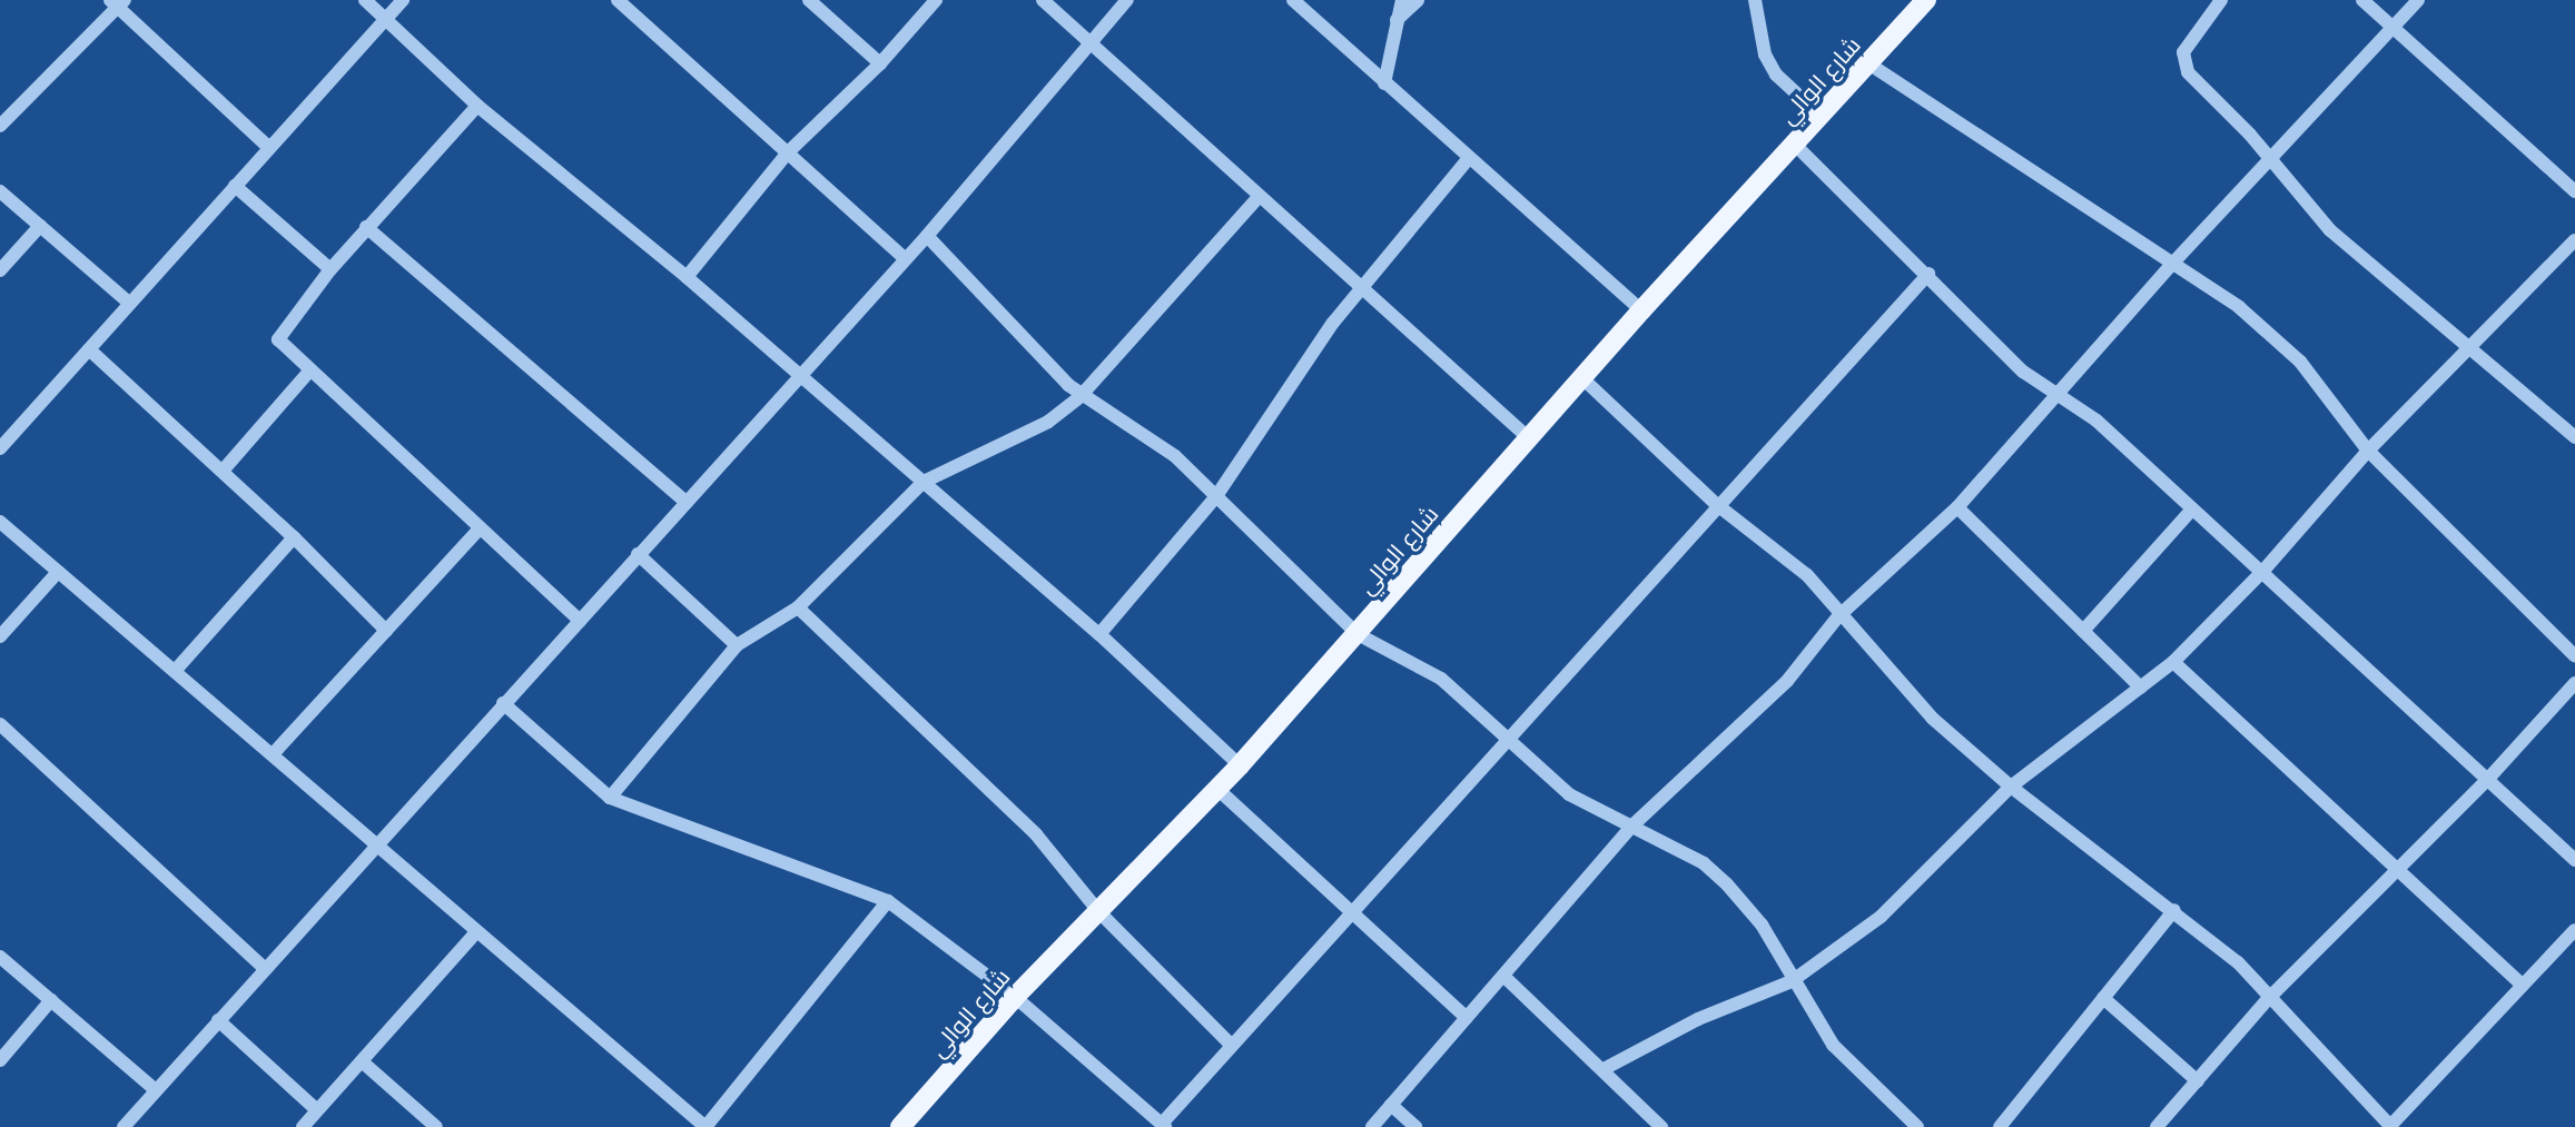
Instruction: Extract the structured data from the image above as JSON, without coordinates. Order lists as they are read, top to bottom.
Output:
{
  "streets": {
    "main road": ["شارع الوالي"]
  }
}
